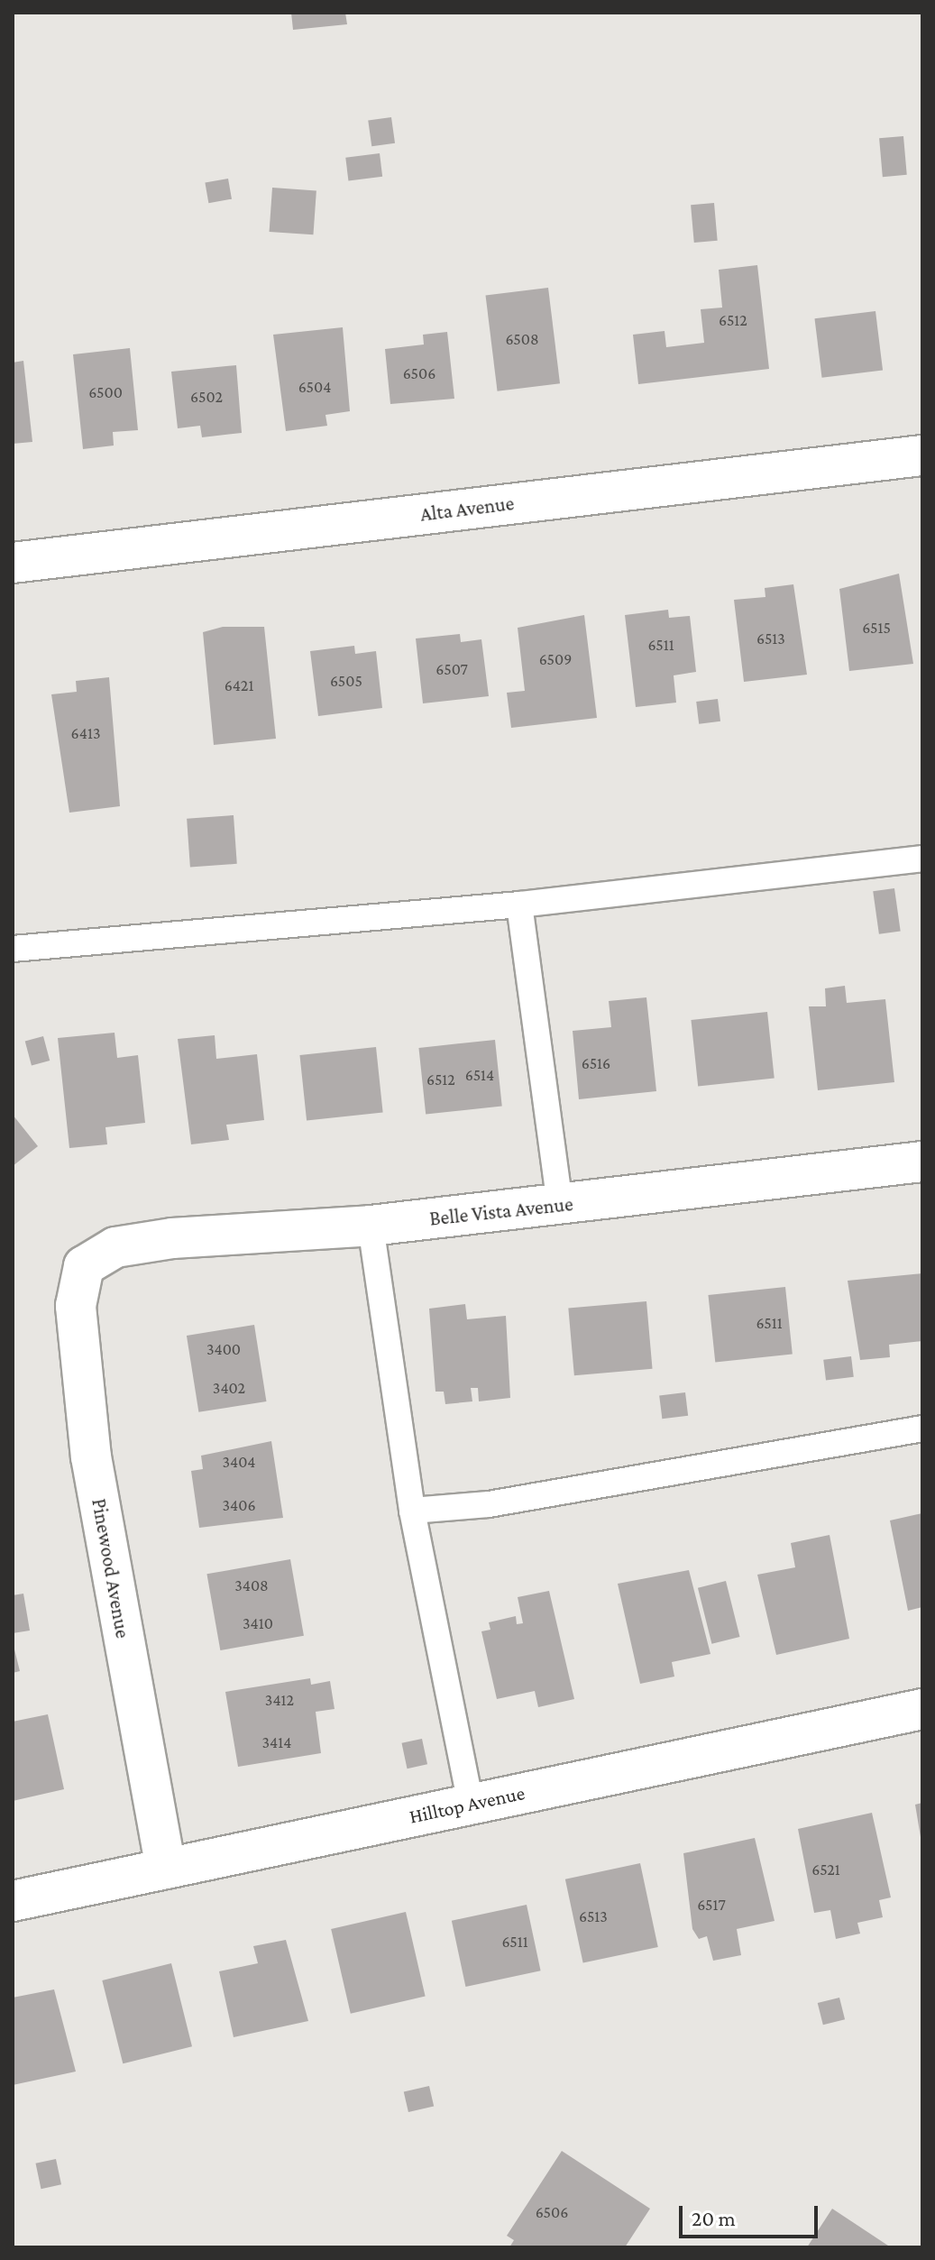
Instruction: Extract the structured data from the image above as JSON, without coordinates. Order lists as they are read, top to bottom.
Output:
{
  "streets": {
    "street": [
      "Alta Avenue",
      "Belle Vista Avenue",
      "Pinewood Avenue",
      "Hilltop Avenue"
    ]
  },
  "crossings": [
    ["Belle Vista Avenue", "Pinewood Avenue"],
    ["Pinewood Avenue", "Hilltop Avenue"]
  ],
  "house_numbers": [
    "6512",
    "6508",
    "6506",
    "6504",
    "6500",
    "6502",
    "6515",
    "6513",
    "6511",
    "6509",
    "6507",
    "6505",
    "6421",
    "6413",
    "6516",
    "6514",
    "6512",
    "6511",
    "3400",
    "3402",
    "3404",
    "3406",
    "3408",
    "3410",
    "3412",
    "3414",
    "6521",
    "6517",
    "6513",
    "6511",
    "6506"
  ],
  "scale_bar": "20 m"
}
